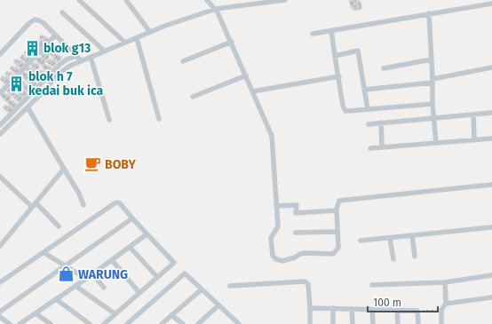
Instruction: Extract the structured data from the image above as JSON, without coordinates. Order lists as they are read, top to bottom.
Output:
{
  "places": {
    "building": ["blok g13", "blok h 7 kedai buk ica"],
    "cafe": ["BOBY"],
    "shop": ["WARUNG"]
  },
  "scale_bar": "100 m"
}
